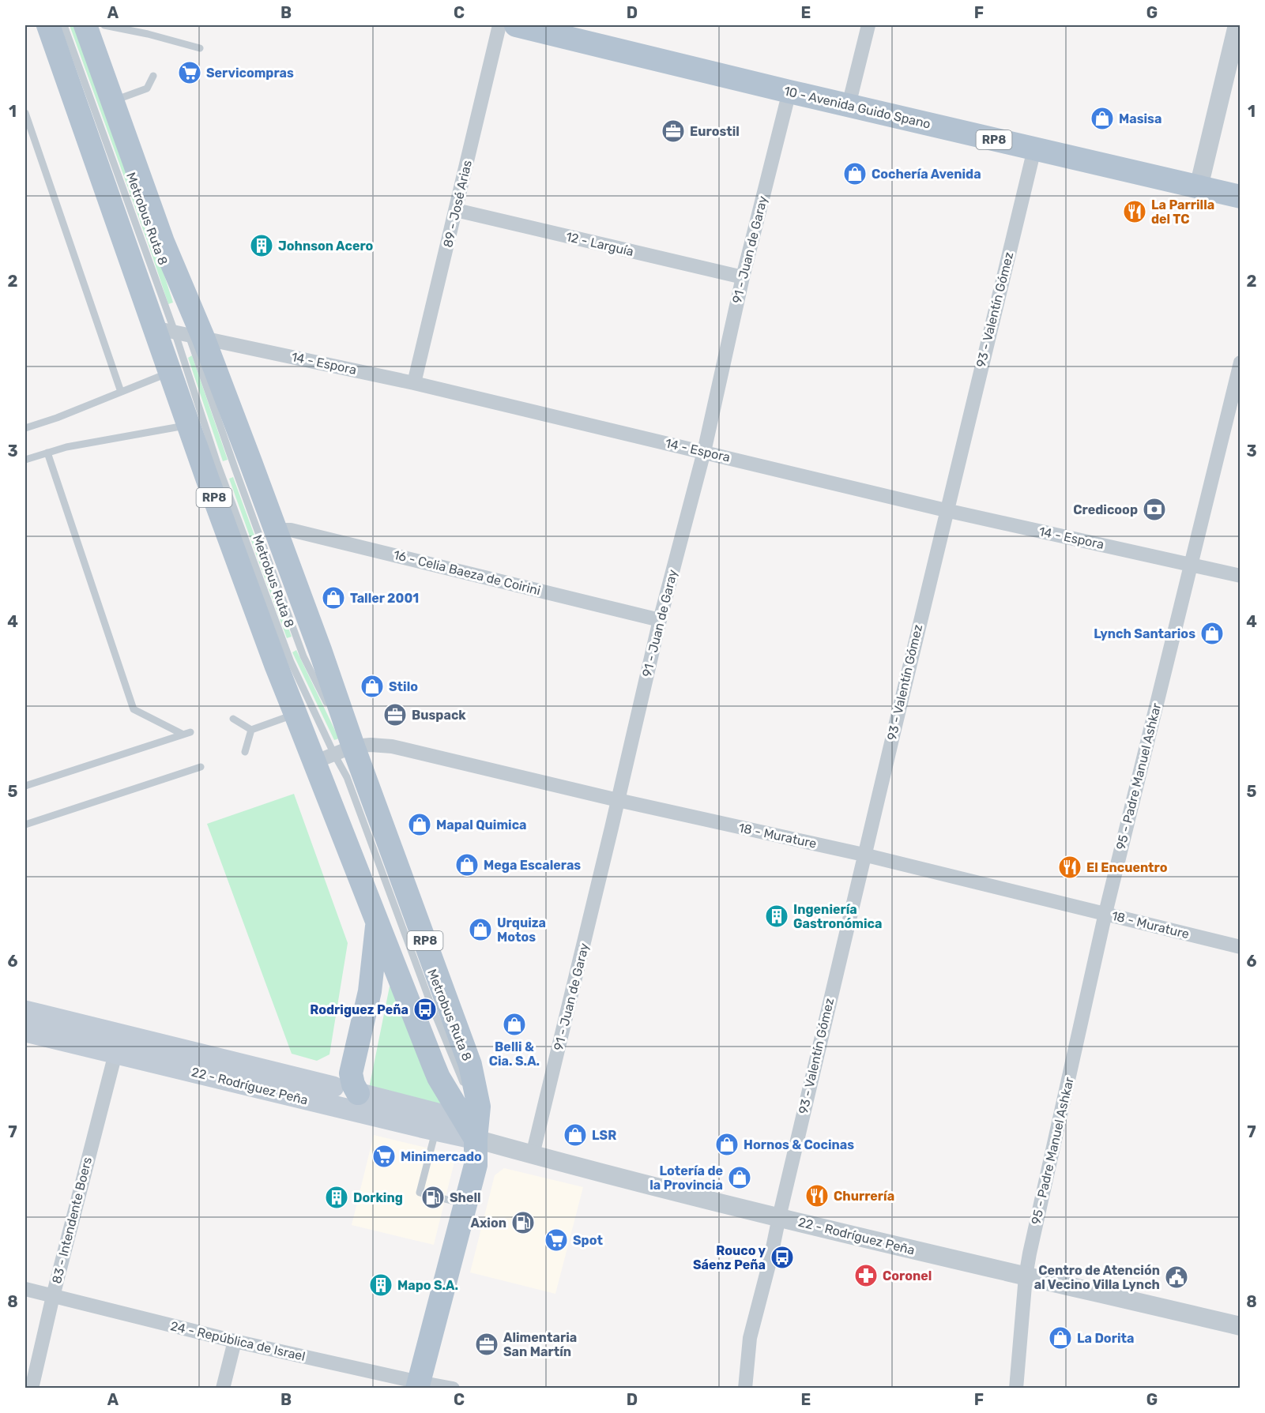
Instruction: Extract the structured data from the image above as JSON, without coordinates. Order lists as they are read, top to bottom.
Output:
{
  "streets": {
    "main road": ["10 - Avenida Guido Spano", "RP8", "22 - Rodríguez Peña"],
    "street": [
      "89 - José Arias",
      "12 - Larguía",
      "91 - Juan de Garay",
      "93 - Valentín Gómez",
      "14 - Espora",
      "16 - Celia Baeza de Coirini",
      "95 - Padre Manuel Ashkar",
      "18 - Murature",
      "83 - Intendente Boers",
      "24 - República de Israel"
    ],
    "lane": ["Metrobus Ruta 8"]
  },
  "crossings": [
    ["10 - Avenida Guido Spano", "RP8"],
    ["10 - Avenida Guido Spano", "91 - Juan de Garay"],
    ["10 - Avenida Guido Spano", "93 - Valentín Gómez"],
    ["RP8", "Metrobus Ruta 8"],
    ["RP8", "14 - Espora"],
    ["RP8", "16 - Celia Baeza de Coirini"],
    ["RP8", "18 - Murature"],
    ["RP8", "22 - Rodríguez Peña"],
    ["RP8", "24 - República de Israel"],
    ["89 - José Arias", "12 - Larguía"],
    ["89 - José Arias", "14 - Espora"],
    ["Metrobus Ruta 8", "14 - Espora"],
    ["Metrobus Ruta 8", "18 - Murature"],
    ["12 - Larguía", "91 - Juan de Garay"],
    ["91 - Juan de Garay", "14 - Espora"],
    ["91 - Juan de Garay", "16 - Celia Baeza de Coirini"],
    ["91 - Juan de Garay", "18 - Murature"],
    ["91 - Juan de Garay", "22 - Rodríguez Peña"],
    ["93 - Valentín Gómez", "14 - Espora"],
    ["93 - Valentín Gómez", "18 - Murature"],
    ["93 - Valentín Gómez", "22 - Rodríguez Peña"],
    ["14 - Espora", "95 - Padre Manuel Ashkar"],
    ["95 - Padre Manuel Ashkar", "18 - Murature"],
    ["95 - Padre Manuel Ashkar", "22 - Rodríguez Peña"],
    ["22 - Rodríguez Peña", "83 - Intendente Boers"],
    ["83 - Intendente Boers", "24 - República de Israel"]
  ],
  "places": {
    "supermarket": ["Servicompras", "Minimercado", "Spot"],
    "shop": [
      "Masisa",
      "Cochería Avenida",
      "Taller 2001",
      "Lynch Santarios",
      "Stilo",
      "Mapal Quimica",
      "Mega Escaleras",
      "Urquiza Motos",
      "Belli & Cia. S.A.",
      "LSR",
      "Hornos & Cocinas",
      "Lotería de la Provincia",
      "La Dorita"
    ],
    "office": ["Eurostil", "Buspack", "Alimentaria San Martín"],
    "restaurant": ["La Parrilla del TC", "El Encuentro", "Churrería"],
    "building": [
      "Johnson Acero",
      "Ingeniería Gastronómica",
      "Dorking",
      "Mapo S.A."
    ],
    "bank": ["Credicoop"],
    "bus stop": ["Rodriguez Peña", "Rouco y Sáenz Peña"],
    "fuel station": ["Shell", "Axion"],
    "pharmacy": ["Coronel"],
    "public building": ["Centro de Atención al Vecino Villa Lynch"]
  },
  "grid": {
    "columns": [
      "A",
      "B",
      "C",
      "D",
      "E",
      "F",
      "G"
    ],
    "rows": [
      "1",
      "2",
      "3",
      "4",
      "5",
      "6",
      "7",
      "8"
    ]
  }
}
